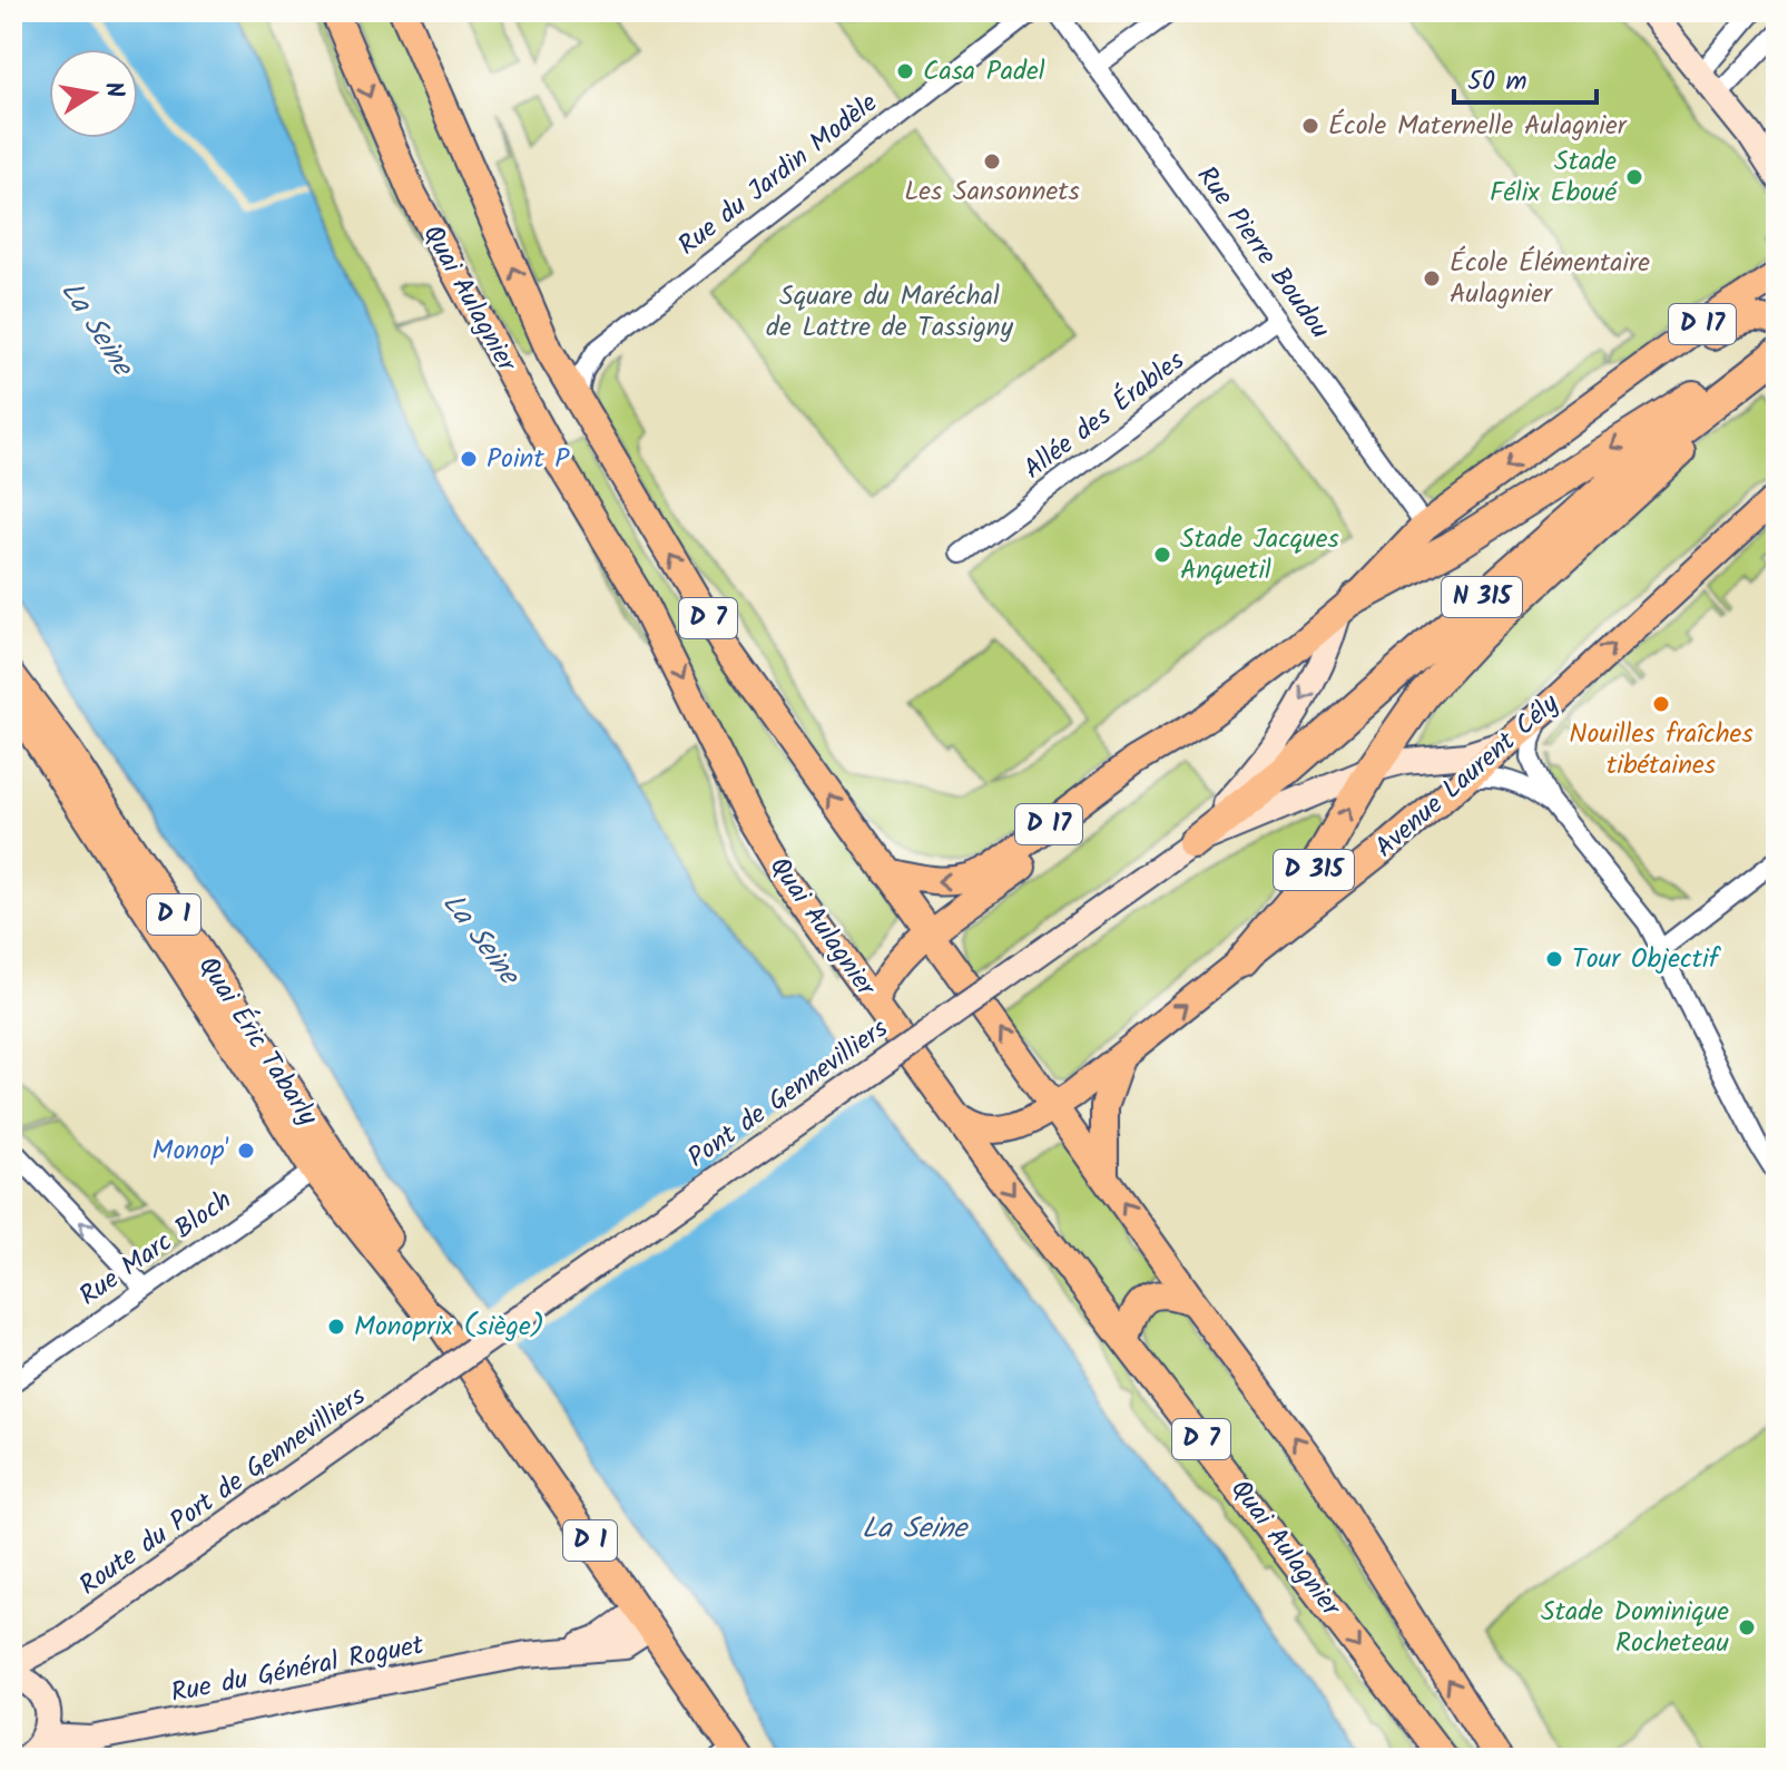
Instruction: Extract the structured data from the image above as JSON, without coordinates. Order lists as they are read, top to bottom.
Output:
{
  "streets": {
    "highway": ["N 315", "D 315"],
    "main road": [
      "Quai Aulagnier",
      "D 17",
      "D 7",
      "Avenue Laurent Cély",
      "D 1",
      "Quai Éric Tabarly",
      "Pont de Gennevilliers",
      "Route du Port de Gennevilliers",
      "Rue du Général Roguet"
    ],
    "street": [
      "Rue du Jardin Modèle",
      "Rue Pierre Boudou",
      "Allée des Érables",
      "Rue Marc Bloch"
    ]
  },
  "crossings": [
    ["Rue du Jardin Modèle", "Quai Aulagnier"],
    ["Rue Pierre Boudou", "D 17"],
    ["Rue Pierre Boudou", "Allée des Érables"],
    ["Quai Aulagnier", "D 17"],
    ["Quai Aulagnier", "Avenue Laurent Cély"],
    ["D 17", "N 315"],
    ["N 315", "Pont de Gennevilliers"],
    ["Avenue Laurent Cély", "D 315"],
    ["Quai Éric Tabarly", "Rue Marc Bloch"],
    ["Quai Éric Tabarly", "Rue du Général Roguet"],
    ["Pont de Gennevilliers", "Route du Port de Gennevilliers"]
  ],
  "water": ["La Seine"],
  "parks": ["Square du Maréchal de Lattre de Tassigny"],
  "places": [
    "Casa Padel",
    "École Maternelle Aulagnier",
    "Les Sansonnets",
    "Stade Félix Eboué",
    "École Élémentaire Aulagnier",
    "Point P",
    "Stade Jacques Anquetil",
    "Nouilles fraîches tibétaines",
    "Tour Objectif",
    "Monop'",
    "Monoprix (siège)",
    "Stade Dominique Rocheteau"
  ],
  "scale_bar": "50 m",
  "north": "right"
}
